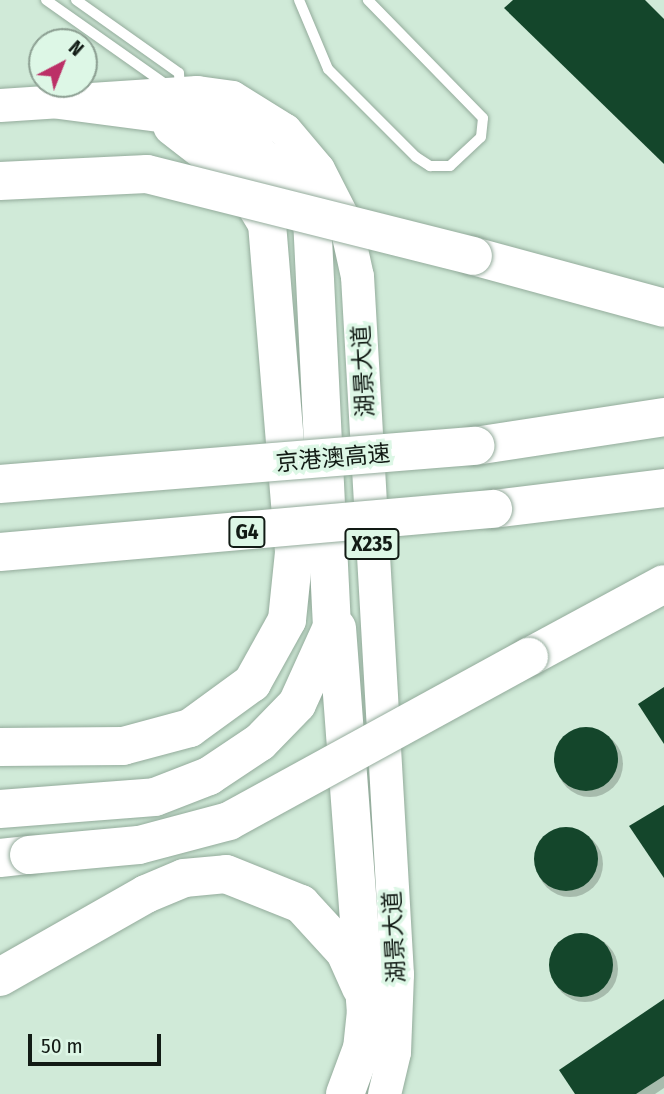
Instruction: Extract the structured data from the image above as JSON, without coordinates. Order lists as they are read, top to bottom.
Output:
{
  "streets": {
    "highway": ["京港澳高速", "G4"],
    "main road": ["湖景大道", "X235"]
  },
  "scale_bar": "50 m",
  "north": "top right"
}
